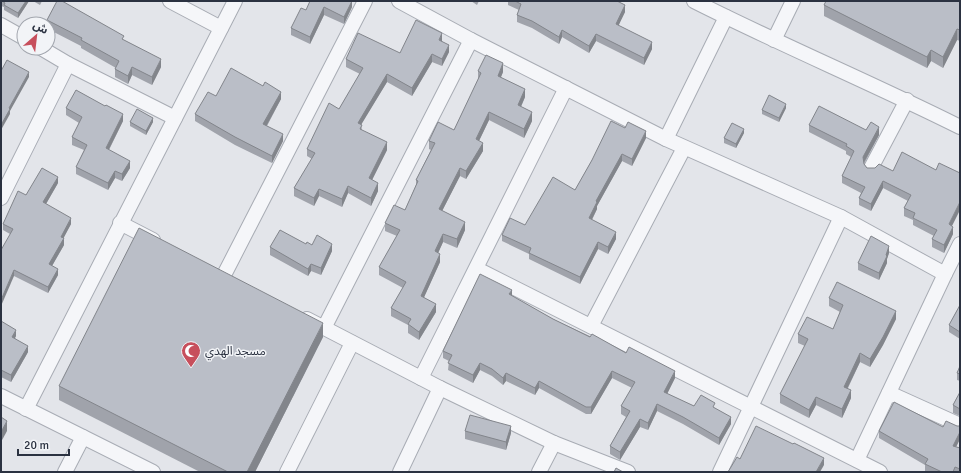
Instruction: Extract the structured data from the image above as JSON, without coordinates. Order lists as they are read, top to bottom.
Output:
{
  "places": {
    "mosque": ["مسجد الهدي"]
  },
  "scale_bar": "20 m",
  "north": "top right"
}
